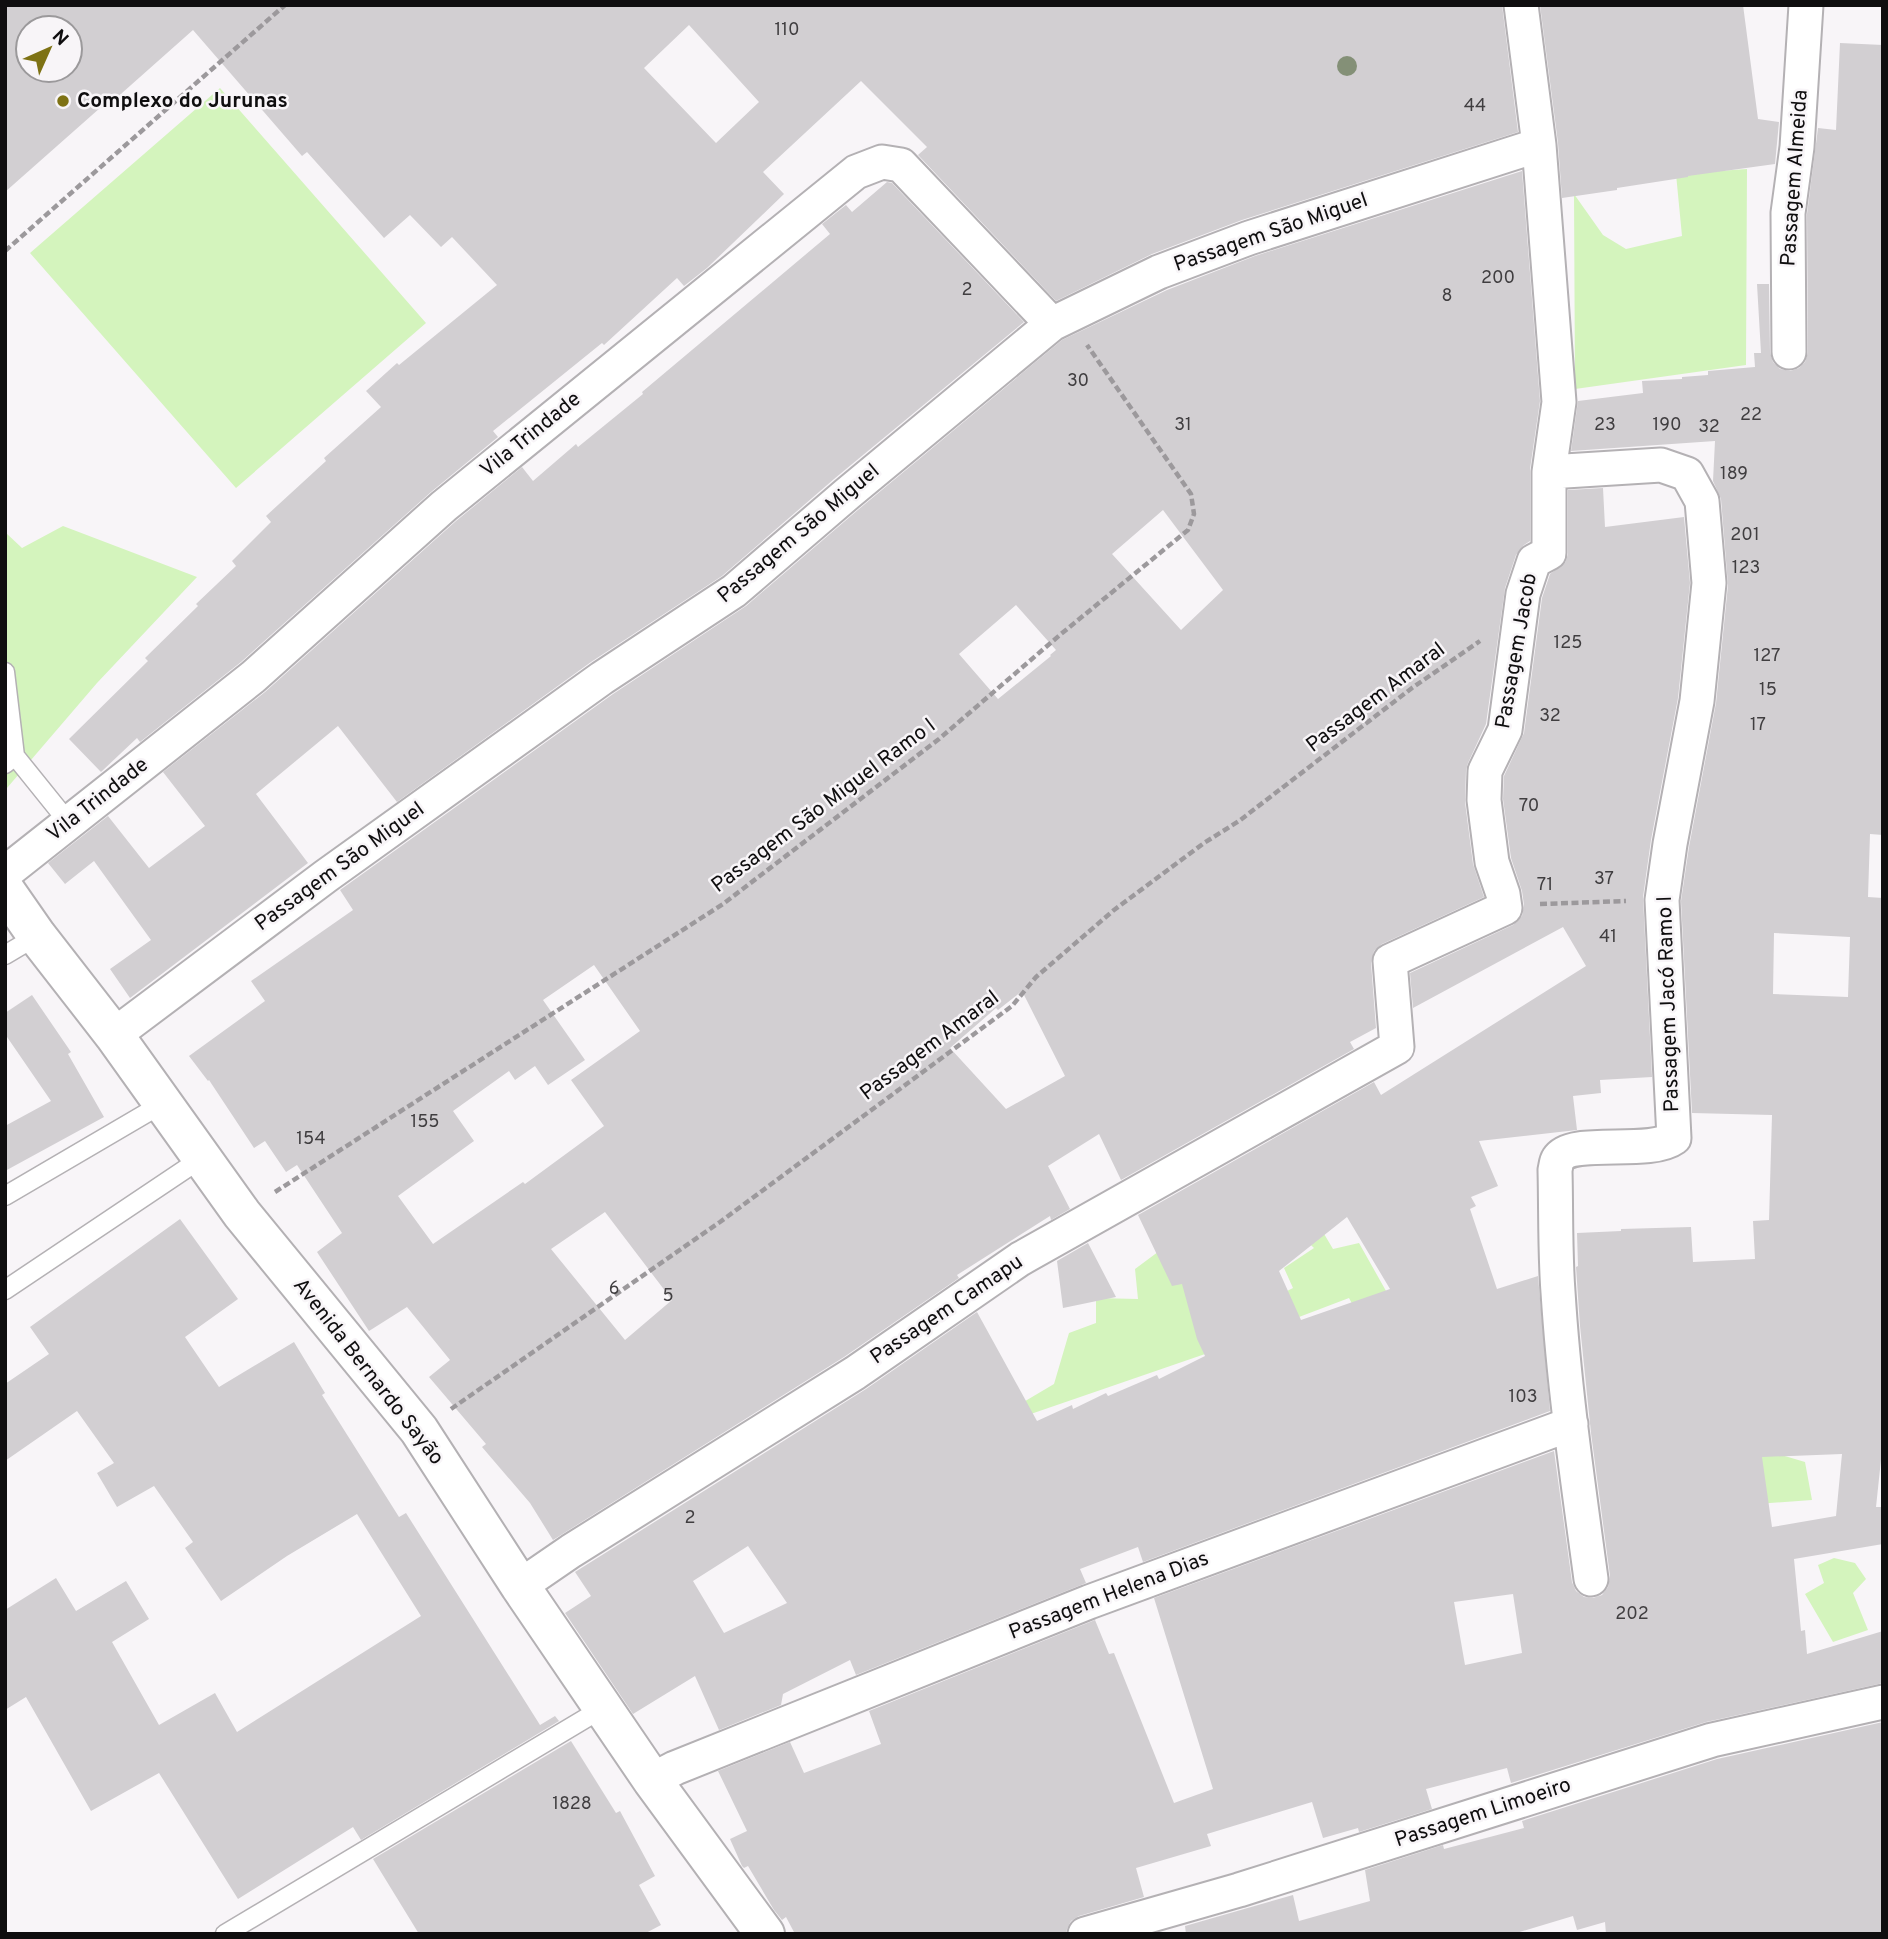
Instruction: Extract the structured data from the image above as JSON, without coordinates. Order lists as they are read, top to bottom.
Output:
{
  "streets": {
    "street": [
      "Passagem Almeida",
      "Passagem São Miguel",
      "Vila Trindade",
      "Passagem Jacob",
      "Passagem Jacó Ramo I",
      "Passagem Camapu",
      "Avenida Bernardo Sayão",
      "Passagem Helena Dias",
      "Passagem Limoeiro"
    ],
    "path": ["Passagem Amaral", "Passagem São Miguel Ramo I"]
  },
  "crossings": [
    ["Passagem São Miguel", "Vila Trindade"],
    ["Passagem São Miguel", "Passagem Jacob"],
    ["Passagem São Miguel", "Passagem São Miguel Ramo I"],
    ["Passagem São Miguel", "Avenida Bernardo Sayão"],
    ["Vila Trindade", "Passagem São Miguel Ramo I"],
    ["Passagem Jacob", "Passagem Amaral"],
    ["Passagem Jacob", "Passagem Jacó Ramo I"],
    ["Passagem Jacob", "Passagem Camapu"],
    ["Passagem Amaral", "Avenida Bernardo Sayão"],
    ["Passagem São Miguel Ramo I", "Avenida Bernardo Sayão"],
    ["Passagem Jacó Ramo I", "Passagem Helena Dias"],
    ["Passagem Camapu", "Avenida Bernardo Sayão"],
    ["Avenida Bernardo Sayão", "Passagem Helena Dias"]
  ],
  "places": ["Complexo do Jurunas"],
  "house_numbers": [
    "110",
    "44",
    "200",
    "2",
    "8",
    "30",
    "22",
    "31",
    "23",
    "190",
    "32",
    "189",
    "201",
    "123",
    "125",
    "127",
    "15",
    "32",
    "17",
    "70",
    "37",
    "71",
    "41",
    "155",
    "154",
    "6",
    "5",
    "103",
    "2",
    "202",
    "1828"
  ],
  "north": "top right"
}
